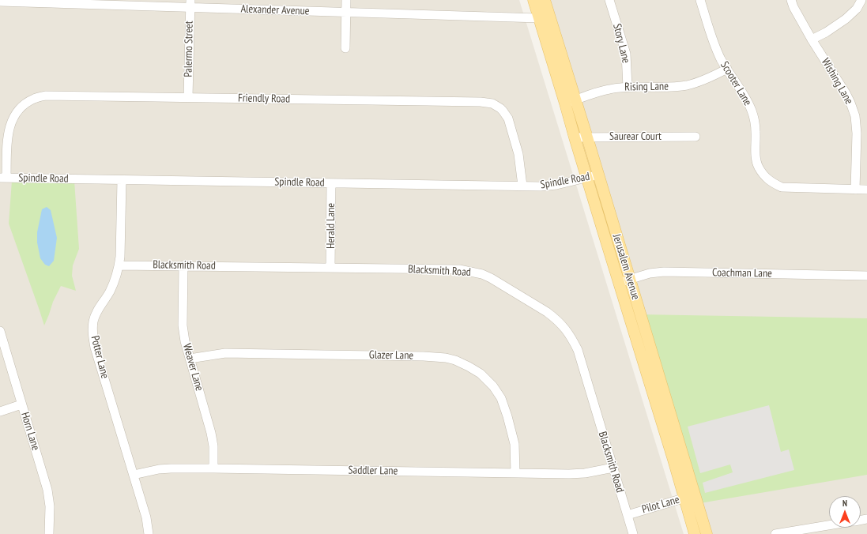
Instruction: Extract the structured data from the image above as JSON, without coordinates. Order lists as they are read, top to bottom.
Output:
{
  "streets": {
    "main road": ["Jerusalem Avenue"],
    "street": [
      "Alexander Avenue",
      "Story Lane",
      "Palermo Street",
      "Wishing Lane",
      "Scooter Lane",
      "Rising Lane",
      "Friendly Road",
      "Saurear Court",
      "Spindle Road",
      "Herald Lane",
      "Blacksmith Road",
      "Coachman Lane",
      "Glazer Lane",
      "Potter Lane",
      "Weaver Lane",
      "Horn Lane",
      "Saddler Lane",
      "Pilot Lane"
    ]
  },
  "crossings": [
    ["Alexander Avenue", "Palermo Street"],
    ["Alexander Avenue", "Jerusalem Avenue"],
    ["Story Lane", "Rising Lane"],
    ["Palermo Street", "Friendly Road"],
    ["Wishing Lane", "Scooter Lane"],
    ["Scooter Lane", "Rising Lane"],
    ["Rising Lane", "Jerusalem Avenue"],
    ["Friendly Road", "Spindle Road"],
    ["Saurear Court", "Jerusalem Avenue"],
    ["Spindle Road", "Herald Lane"],
    ["Spindle Road", "Jerusalem Avenue"],
    ["Spindle Road", "Potter Lane"],
    ["Herald Lane", "Blacksmith Road"],
    ["Blacksmith Road", "Potter Lane"],
    ["Blacksmith Road", "Weaver Lane"],
    ["Blacksmith Road", "Saddler Lane"],
    ["Blacksmith Road", "Pilot Lane"],
    ["Jerusalem Avenue", "Coachman Lane"],
    ["Jerusalem Avenue", "Pilot Lane"],
    ["Glazer Lane", "Weaver Lane"],
    ["Glazer Lane", "Saddler Lane"],
    ["Potter Lane", "Saddler Lane"],
    ["Weaver Lane", "Saddler Lane"]
  ],
  "north": "top"
}
